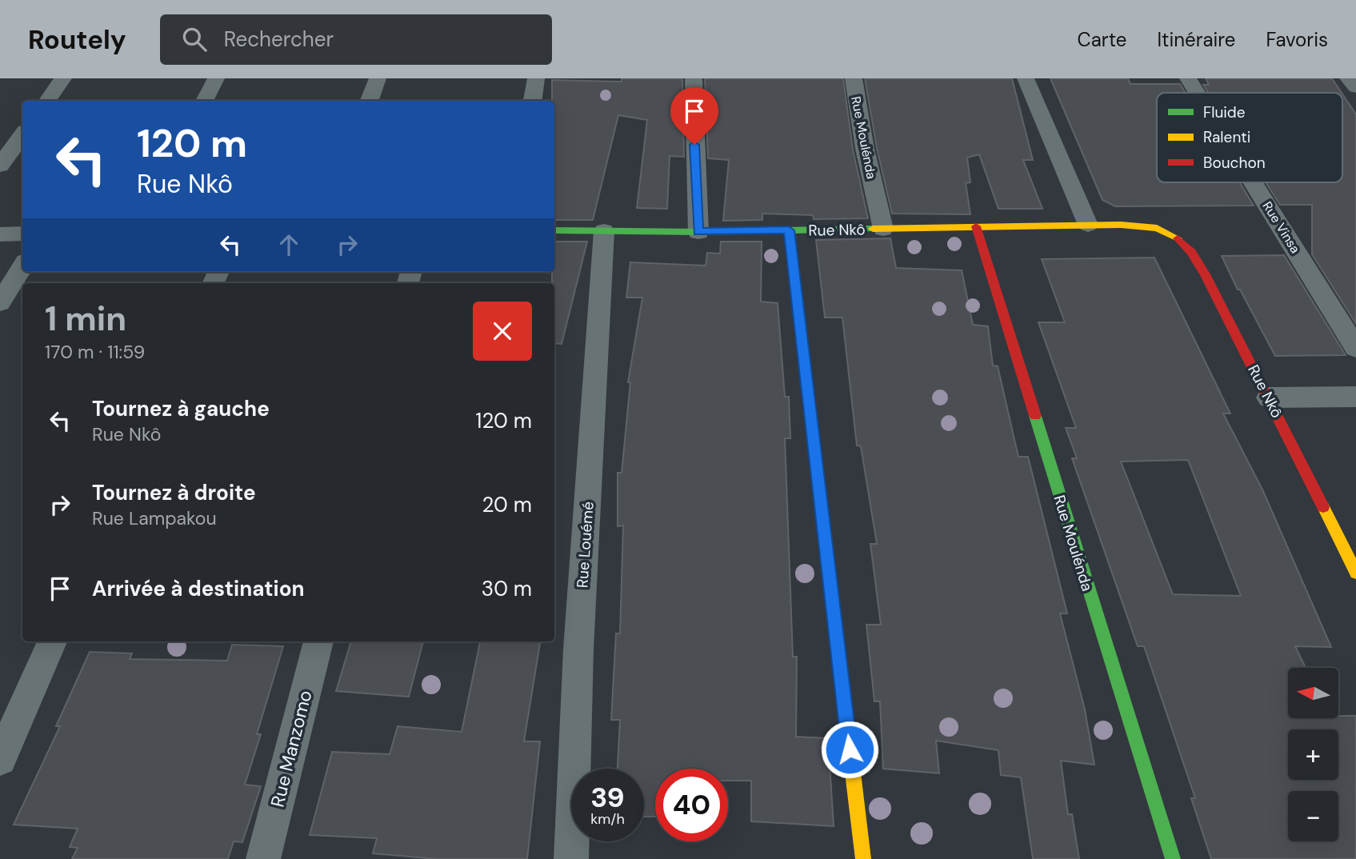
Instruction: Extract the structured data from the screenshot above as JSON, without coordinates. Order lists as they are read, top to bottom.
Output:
{
  "streets": {
    "street": [
      "Rue Moulénda",
      "Rue Vinsa",
      "Rue Nkô",
      "Rue Louémé",
      "Rue Manzomo"
    ]
  },
  "crossings": [
    ["Rue Moulénda", "Rue Nkô"],
    ["Rue Nkô", "Rue Louémé"]
  ],
  "legend": ["Fluide", "Ralenti", "Bouchon"],
  "north": "left",
  "page": {
    "header": "Routely",
    "search": "Rechercher",
    "nav": ["Carte", "Itinéraire", "Favoris"],
    "turn": ["120 m", "Rue Nkô"],
    "heading": ["1 min", "170 m · 11:59"],
    "list": [
      {
        "name": "Tournez à gauche",
        "note": "Rue Nkô",
        "value": "120 m"
      },
      {
        "name": "Tournez à droite",
        "note": "Rue Lampakou",
        "value": "20 m"
      },
      {
        "name": "Arrivée à destination",
        "value": "30 m"
      }
    ],
    "map_buttons": ["+", "−"],
    "speed": "39 km/h",
    "limit": "40"
  }
}
